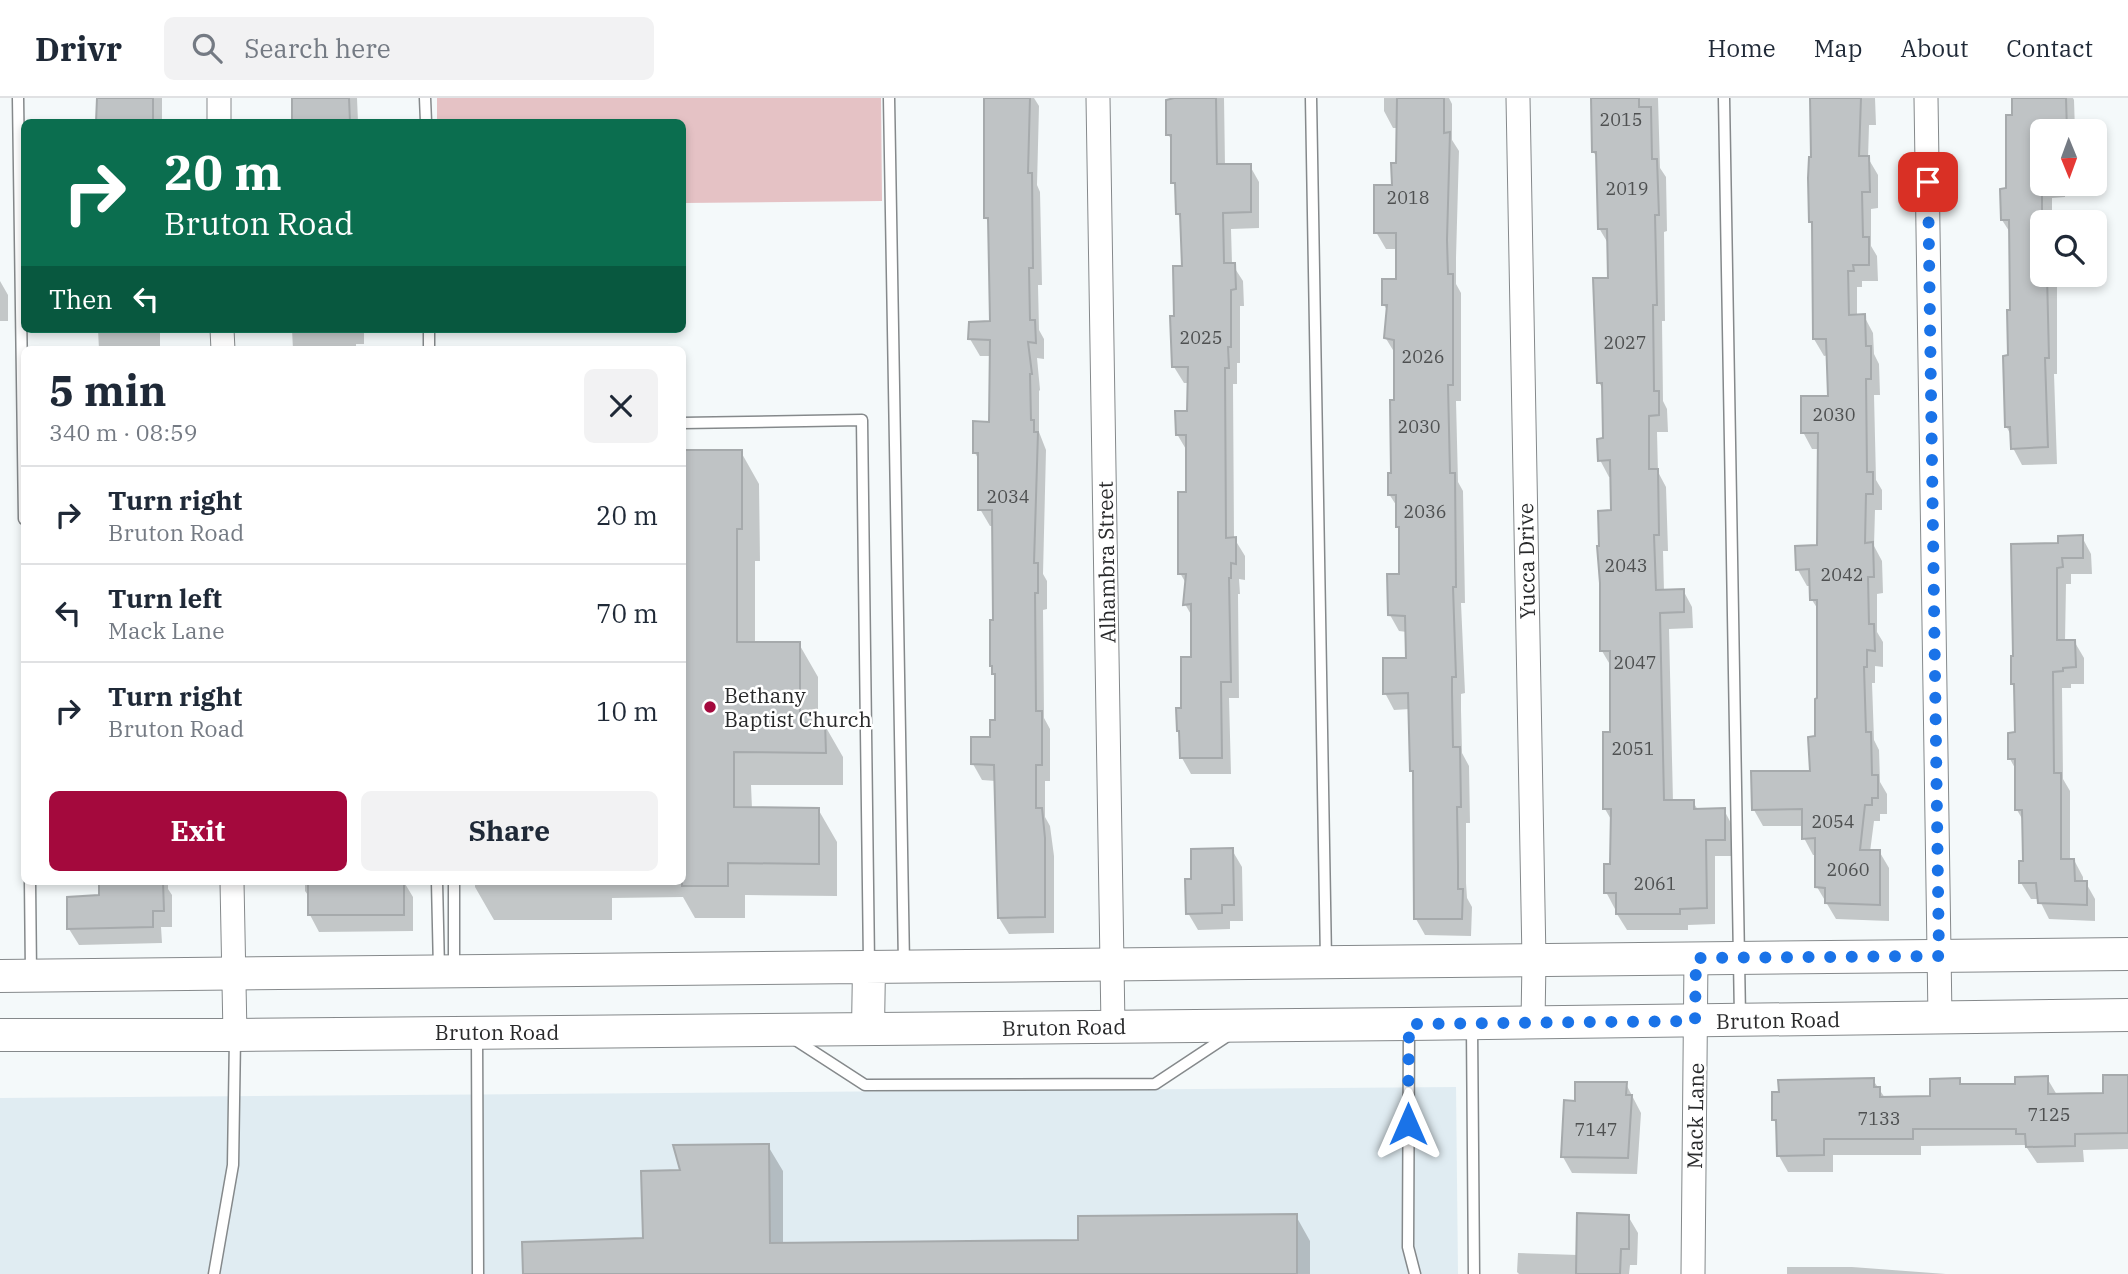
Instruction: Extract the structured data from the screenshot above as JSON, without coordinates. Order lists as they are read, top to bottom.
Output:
{
  "streets": {
    "main road": ["Bruton Road"],
    "street": ["Yucca Drive", "Alhambra Street", "Mack Lane"]
  },
  "crossings": [
    ["Yucca Drive", "Bruton Road"],
    ["Alhambra Street", "Bruton Road"],
    ["Bruton Road", "Mack Lane"]
  ],
  "places": ["Bethany Baptist Church"],
  "house_numbers": [
    "2015",
    "2019",
    "2018",
    "2025",
    "2027",
    "2026",
    "2030",
    "2030",
    "2034",
    "2036",
    "2043",
    "2042",
    "2047",
    "2051",
    "2054",
    "2060",
    "2061",
    "7125",
    "7133",
    "7147"
  ],
  "north": "bottom",
  "page": {
    "header": "Drivr",
    "search": "Search here",
    "nav": [
      "Home",
      "Map",
      "About",
      "Contact"
    ],
    "turn": ["20 m", "Bruton Road"],
    "then": "Then",
    "heading": ["5 min", "340 m · 08:59"],
    "list": [
      {
        "name": "Turn right",
        "note": "Bruton Road",
        "value": "20 m"
      },
      {
        "name": "Turn left",
        "note": "Mack Lane",
        "value": "70 m"
      },
      {
        "name": "Turn right",
        "note": "Bruton Road",
        "value": "10 m"
      }
    ],
    "buttons": ["Exit", "Share"]
  }
}
